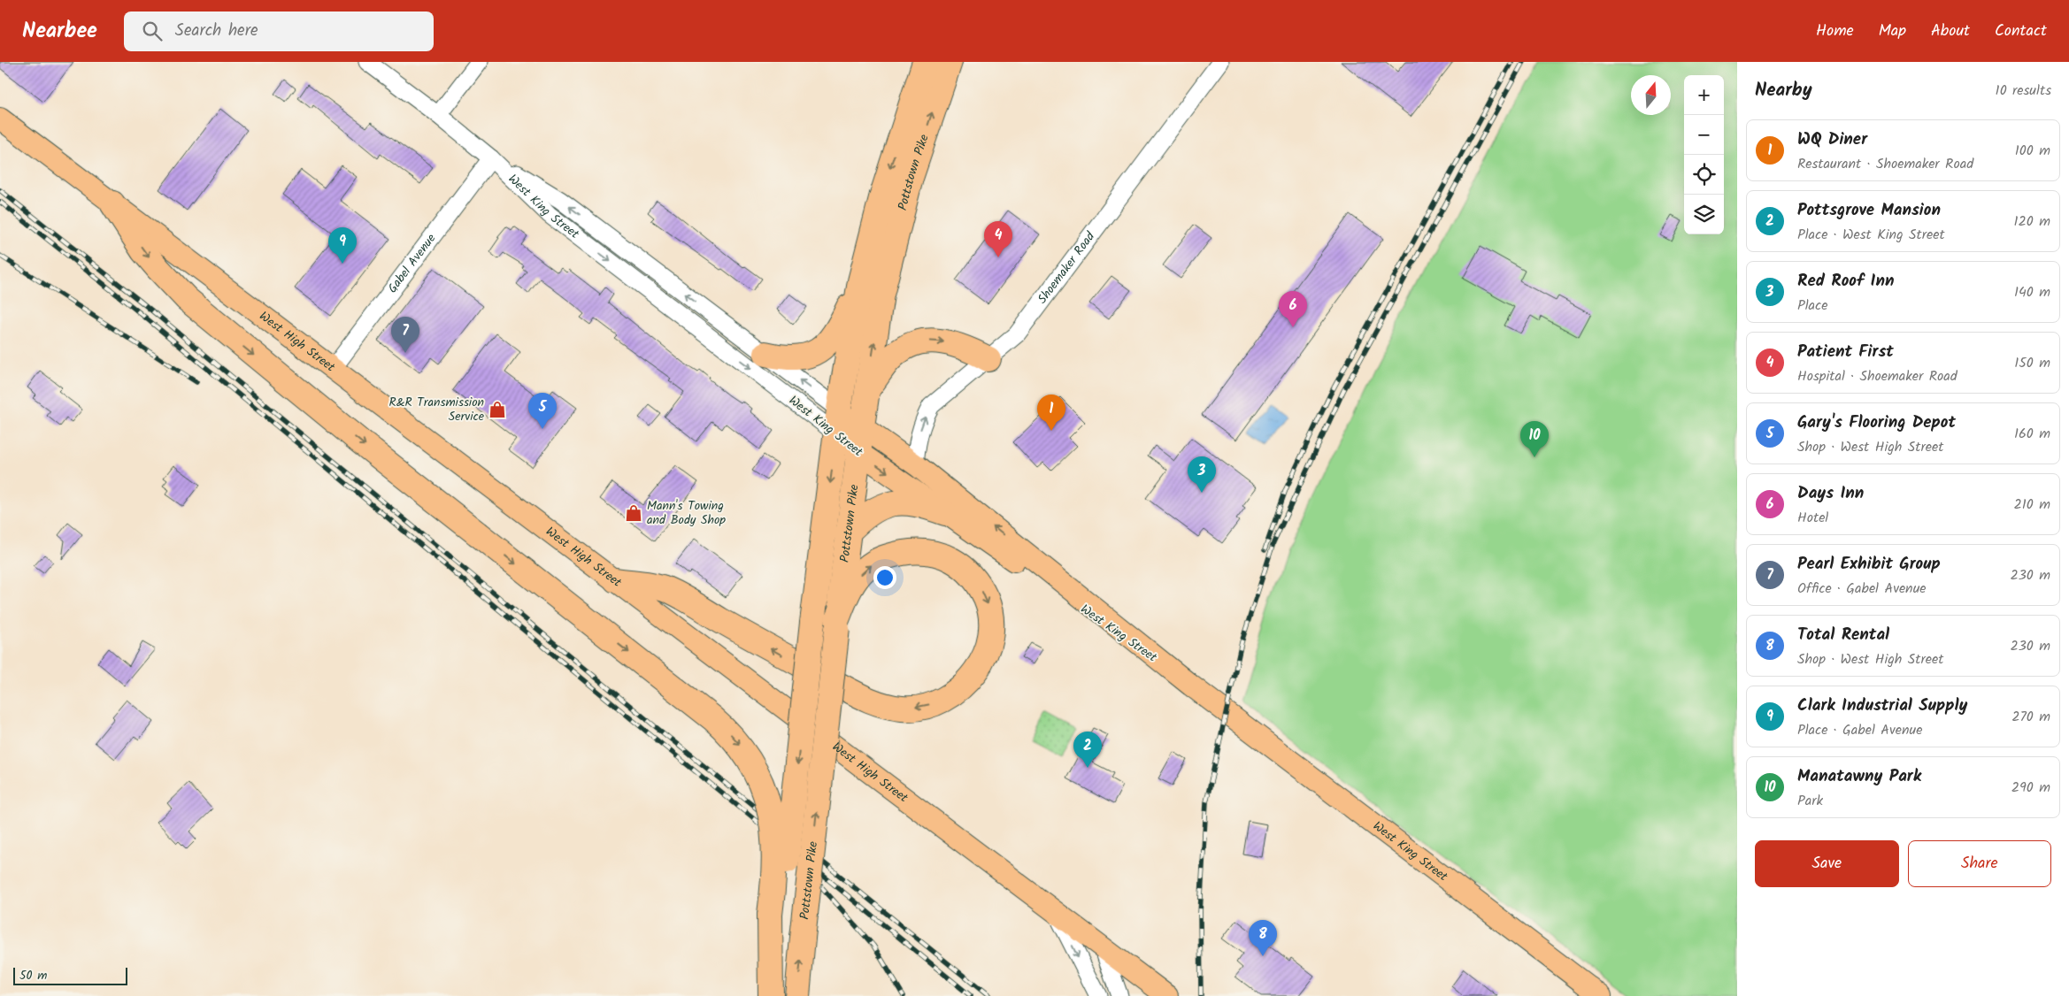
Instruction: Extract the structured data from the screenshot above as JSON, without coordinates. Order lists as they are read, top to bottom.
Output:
{
  "streets": {
    "highway": ["Pottstown Pike"],
    "main road": ["West King Street", "West High Street"],
    "street": ["Gabel Avenue", "Shoemaker Road"]
  },
  "crossings": [
    ["Pottstown Pike", "West King Street"],
    ["West King Street", "Gabel Avenue"],
    ["West King Street", "Shoemaker Road"],
    ["Gabel Avenue", "West High Street"]
  ],
  "places": {
    "shop": ["R&R Transmission Service", "Mann's Towing and Body Shop"]
  },
  "scale_bar": "50 m",
  "north": "top",
  "page": {
    "header": "Nearbee",
    "search": "Search here",
    "nav": [
      "Home",
      "Map",
      "About",
      "Contact"
    ],
    "heading": ["Nearby", "10 results"],
    "map_buttons": ["+", "−"],
    "list": [
      {
        "mark": "1",
        "name": "WQ Diner",
        "note": "Restaurant · Shoemaker Road",
        "value": "100 m"
      },
      {
        "mark": "2",
        "name": "Pottsgrove Mansion",
        "note": "Place · West King Street",
        "value": "120 m"
      },
      {
        "mark": "3",
        "name": "Red Roof Inn",
        "note": "Place",
        "value": "140 m"
      },
      {
        "mark": "4",
        "name": "Patient First",
        "note": "Hospital · Shoemaker Road",
        "value": "150 m"
      },
      {
        "mark": "5",
        "name": "Gary's Flooring Depot",
        "note": "Shop · West High Street",
        "value": "160 m"
      },
      {
        "mark": "6",
        "name": "Days Inn",
        "note": "Hotel",
        "value": "210 m"
      },
      {
        "mark": "7",
        "name": "Pearl Exhibit Group",
        "note": "Office · Gabel Avenue",
        "value": "230 m"
      },
      {
        "mark": "8",
        "name": "Total Rental",
        "note": "Shop · West High Street",
        "value": "230 m"
      },
      {
        "mark": "9",
        "name": "Clark Industrial Supply",
        "note": "Place · Gabel Avenue",
        "value": "270 m"
      },
      {
        "mark": "10",
        "name": "Manatawny Park",
        "note": "Park",
        "value": "290 m"
      }
    ],
    "pins": [
      "4",
      "9",
      "6",
      "7",
      "5",
      "1",
      "10",
      "3",
      "2",
      "8"
    ],
    "buttons": ["Save", "Share"],
    "scale": "50 m"
  }
}
